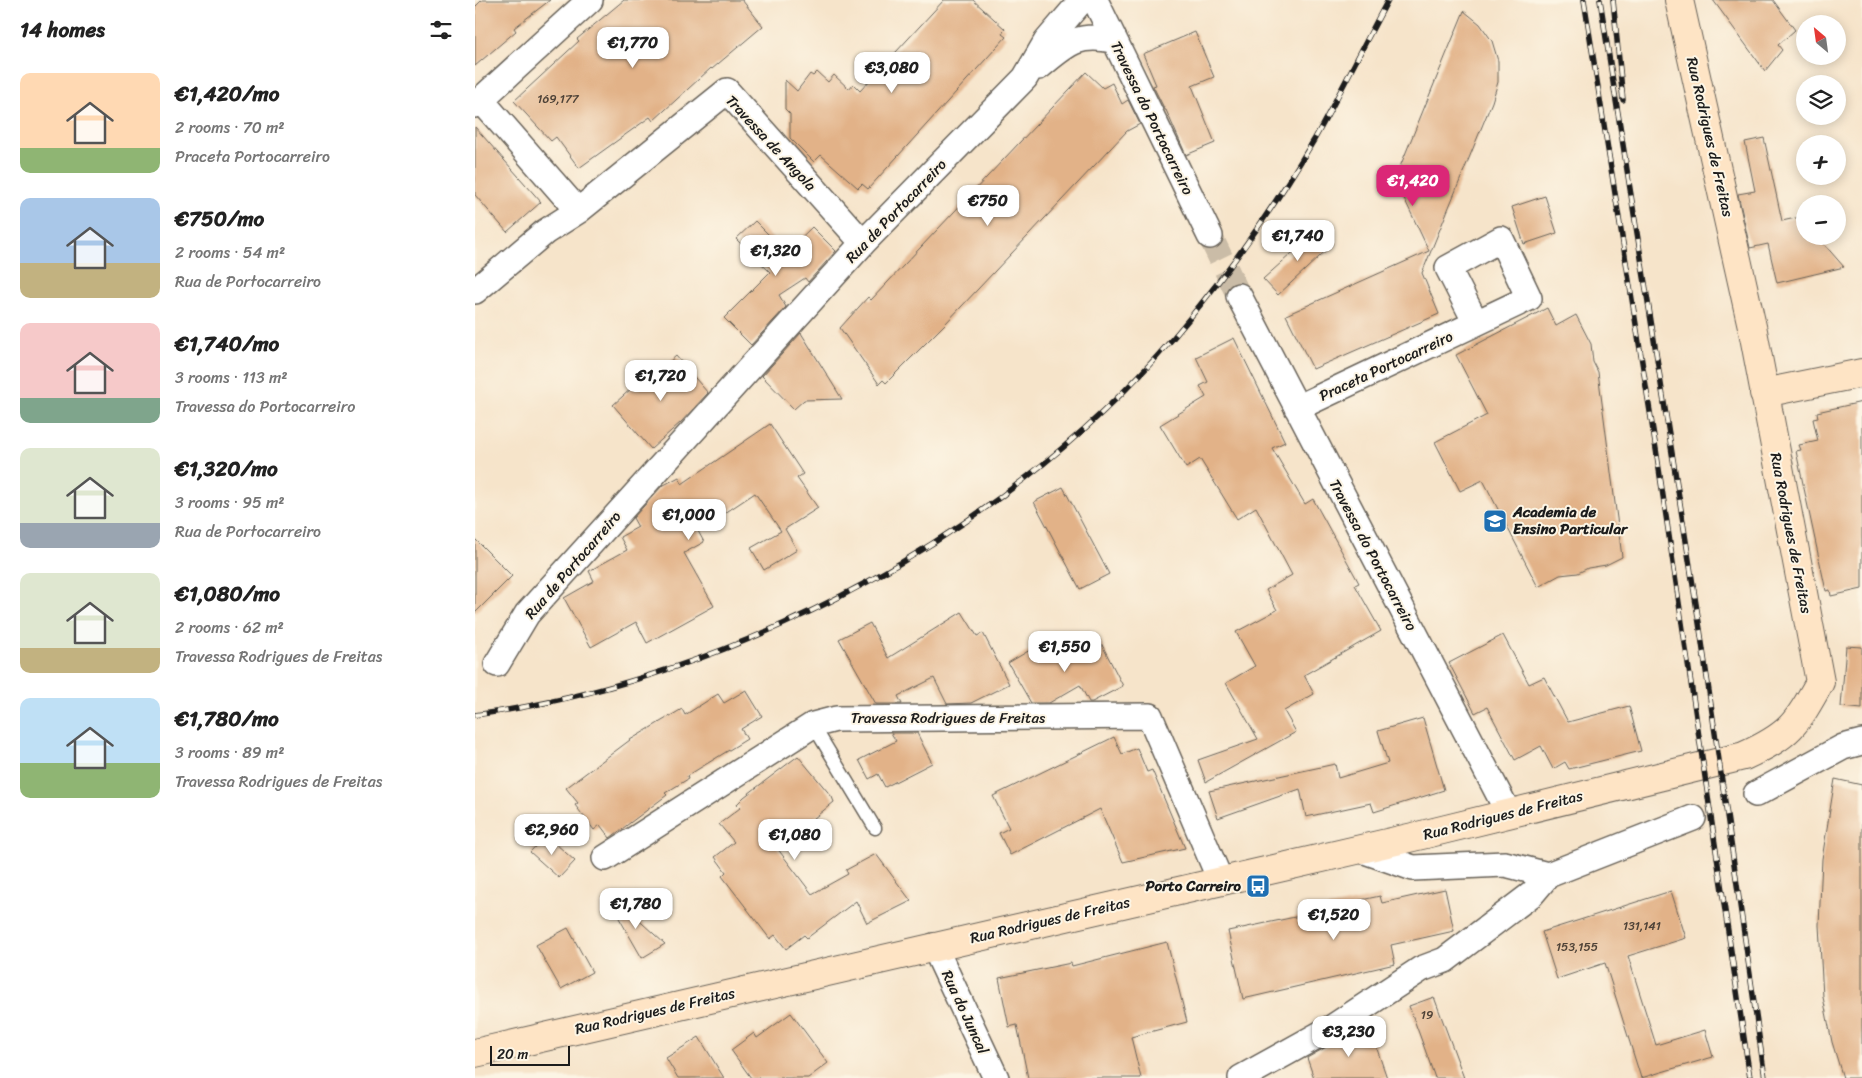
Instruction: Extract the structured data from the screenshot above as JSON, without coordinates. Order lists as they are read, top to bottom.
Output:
{
  "streets": {
    "main road": ["Rua Rodrigues de Freitas"],
    "street": [
      "Travessa do Portocarreiro",
      "Travessa de Angola",
      "Rua de Portocarreiro",
      "Praceta Portocarreiro",
      "Travessa Rodrigues de Freitas",
      "Rua do Juncal"
    ]
  },
  "crossings": [
    ["Travessa do Portocarreiro", "Rua Rodrigues de Freitas"],
    ["Travessa do Portocarreiro", "Rua de Portocarreiro"],
    ["Travessa do Portocarreiro", "Praceta Portocarreiro"],
    ["Rua Rodrigues de Freitas", "Travessa Rodrigues de Freitas"],
    ["Rua Rodrigues de Freitas", "Rua do Juncal"],
    ["Travessa de Angola", "Rua de Portocarreiro"]
  ],
  "places": {
    "school or university": ["Academia de Ensino Particular"],
    "bus stop": ["Porto Carreiro"]
  },
  "house_numbers": [
    "169,177",
    "131,141",
    "153,155",
    "19"
  ],
  "scale_bar": "20 m",
  "north": "top left",
  "page": {
    "heading": "14 homes",
    "map_buttons": ["+", "−"],
    "price": [
      "€1,770",
      "€3,080",
      "€1,420",
      "€750",
      "€1,740",
      "€1,320",
      "€1,720",
      "€1,000",
      "€1,550",
      "€2,960",
      "€1,080",
      "€1,780",
      "€1,520",
      "€3,230"
    ],
    "list": [
      {
        "name": "€1,420/mo",
        "note": "2 rooms · 70 m² · Praceta Portocarreiro"
      },
      {
        "name": "€750/mo",
        "note": "2 rooms · 54 m² · Rua de Portocarreiro"
      },
      {
        "name": "€1,740/mo",
        "note": "3 rooms · 113 m² · Travessa do Portocarreiro"
      },
      {
        "name": "€1,320/mo",
        "note": "3 rooms · 95 m² · Rua de Portocarreiro"
      },
      {
        "name": "€1,080/mo",
        "note": "2 rooms · 62 m² · Travessa Rodrigues de Freitas"
      },
      {
        "name": "€1,780/mo",
        "note": "3 rooms · 89 m² · Travessa Rodrigues de Freitas"
      }
    ],
    "scale": "20 m"
  }
}
